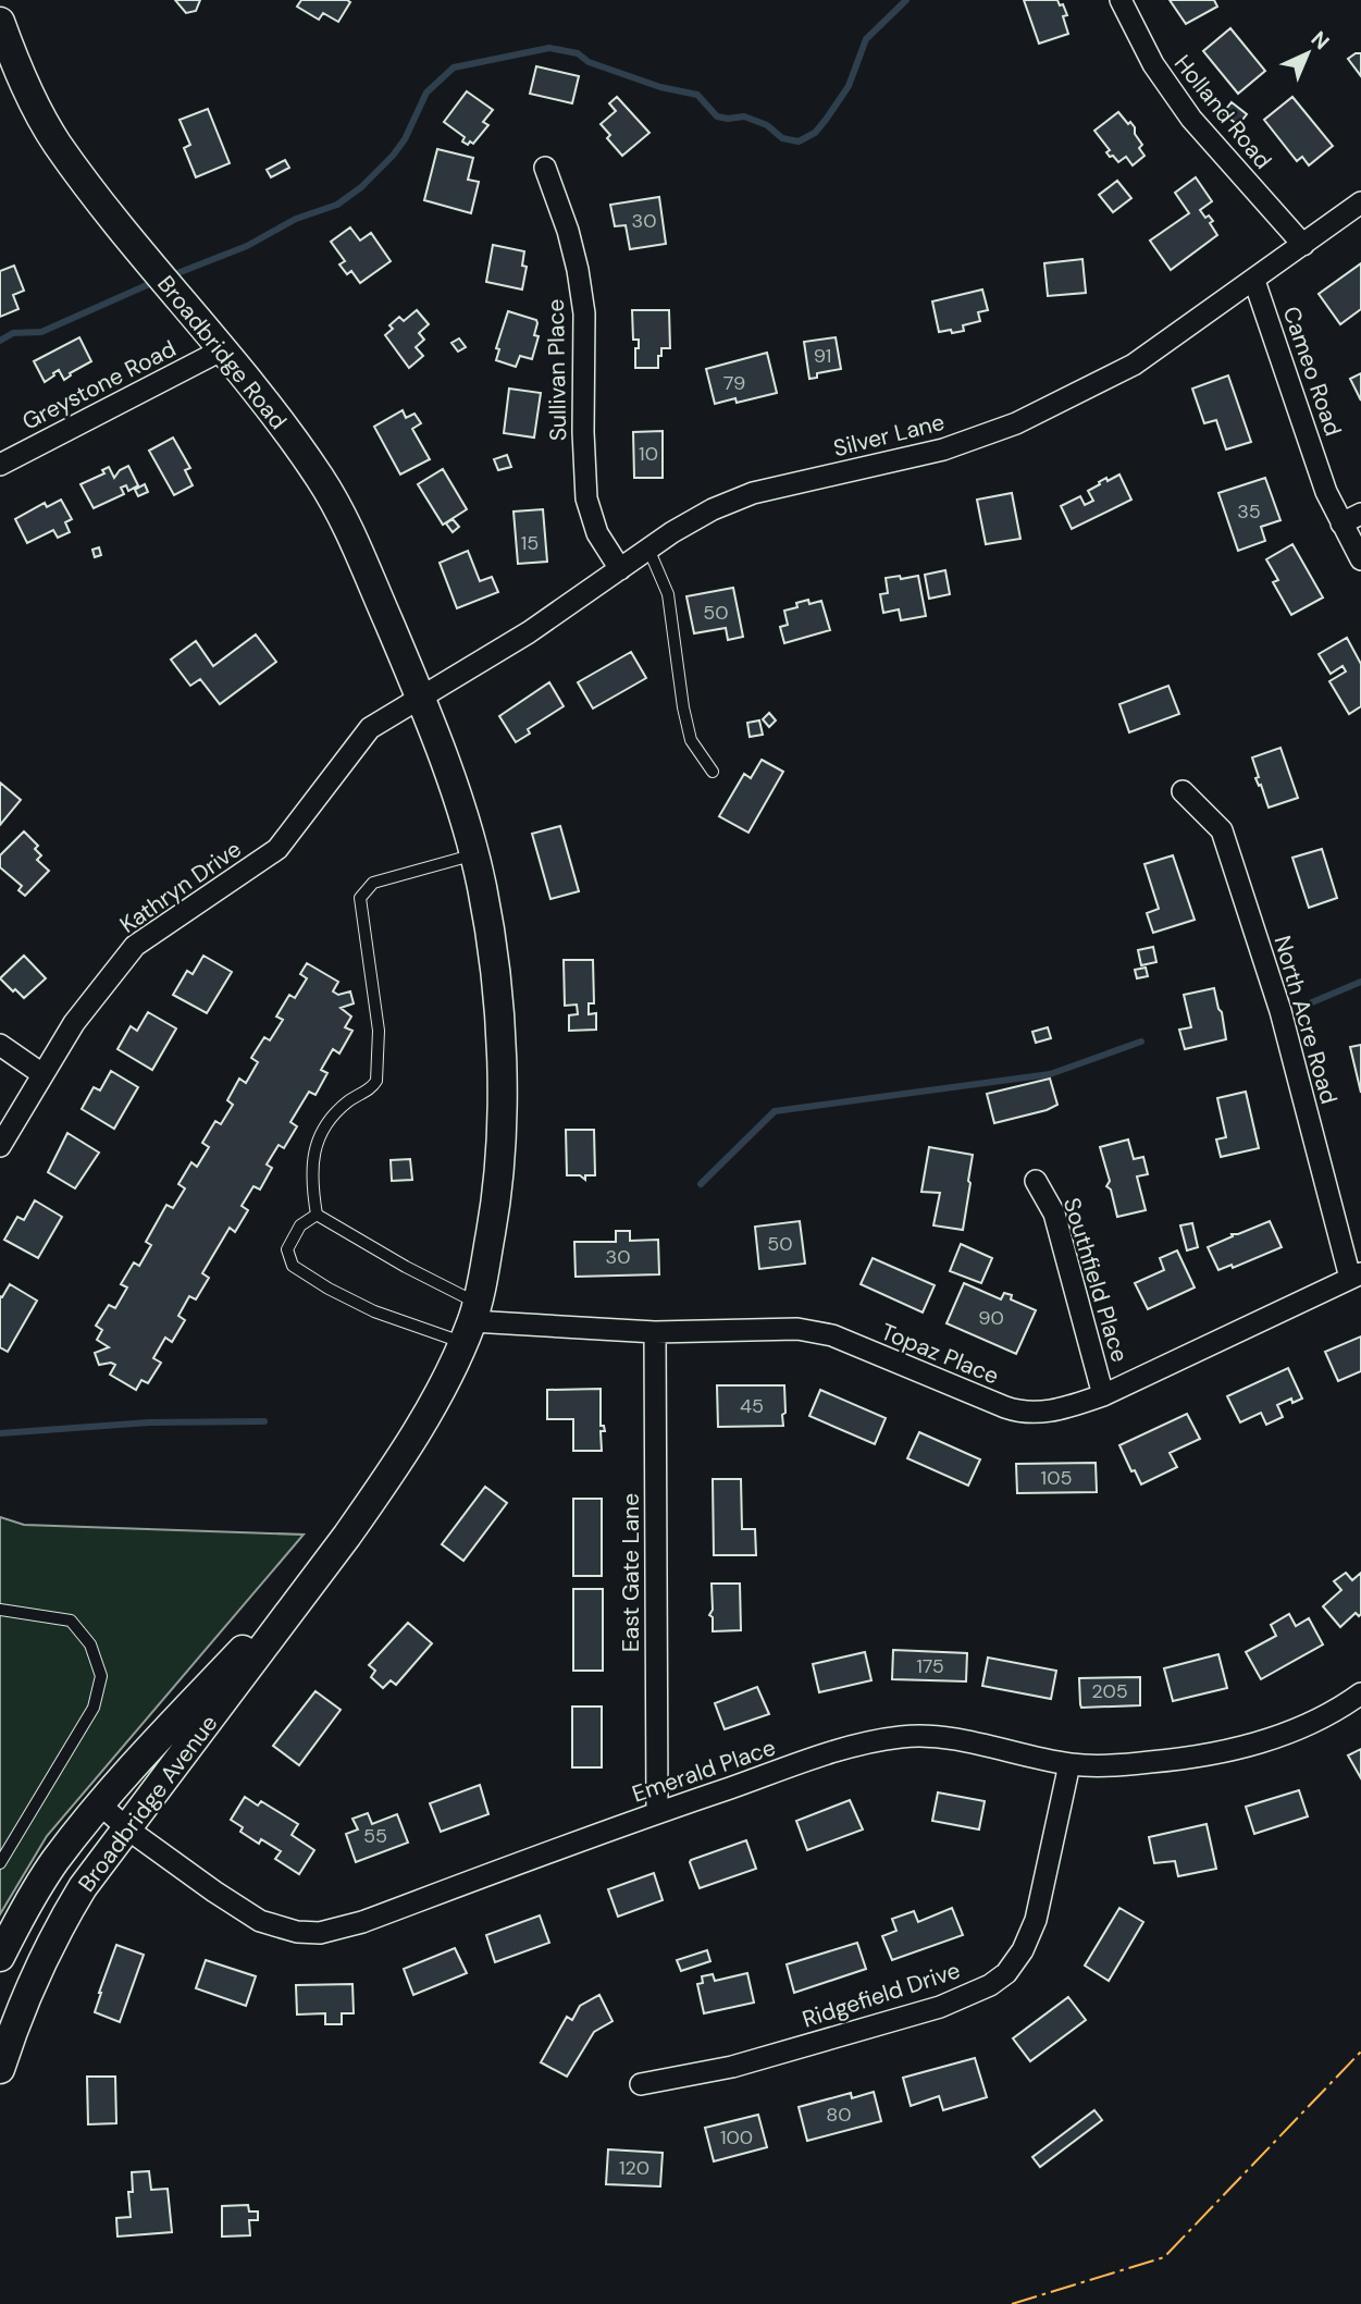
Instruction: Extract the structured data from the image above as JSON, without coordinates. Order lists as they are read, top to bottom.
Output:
{
  "streets": {
    "main road": ["Broadbridge Road", "Broadbridge Avenue"],
    "street": [
      "Holland Road",
      "Sullivan Place",
      "Cameo Road",
      "Greystone Road",
      "Silver Lane",
      "Kathryn Drive",
      "North Acre Road",
      "Southfield Place",
      "Topaz Place",
      "East Gate Lane",
      "Emerald Place",
      "Ridgefield Drive"
    ]
  },
  "crossings": [
    ["Holland Road", "Silver Lane"],
    ["Broadbridge Road", "Greystone Road"],
    ["Broadbridge Road", "Silver Lane"],
    ["Broadbridge Road", "Kathryn Drive"],
    ["Broadbridge Road", "Broadbridge Avenue"],
    ["Sullivan Place", "Silver Lane"],
    ["Cameo Road", "Silver Lane"],
    ["Silver Lane", "Kathryn Drive"],
    ["Silver Lane", "Broadbridge Avenue"],
    ["Kathryn Drive", "Broadbridge Avenue"],
    ["North Acre Road", "Topaz Place"],
    ["Southfield Place", "Topaz Place"],
    ["Topaz Place", "East Gate Lane"],
    ["Topaz Place", "Broadbridge Avenue"],
    ["East Gate Lane", "Emerald Place"],
    ["Emerald Place", "Broadbridge Avenue"],
    ["Emerald Place", "Ridgefield Drive"]
  ],
  "house_numbers": [
    "30",
    "91",
    "79",
    "10",
    "35",
    "15",
    "50",
    "50",
    "30",
    "90",
    "45",
    "105",
    "175",
    "205",
    "55",
    "80",
    "100",
    "120"
  ],
  "north": "top right"
}
